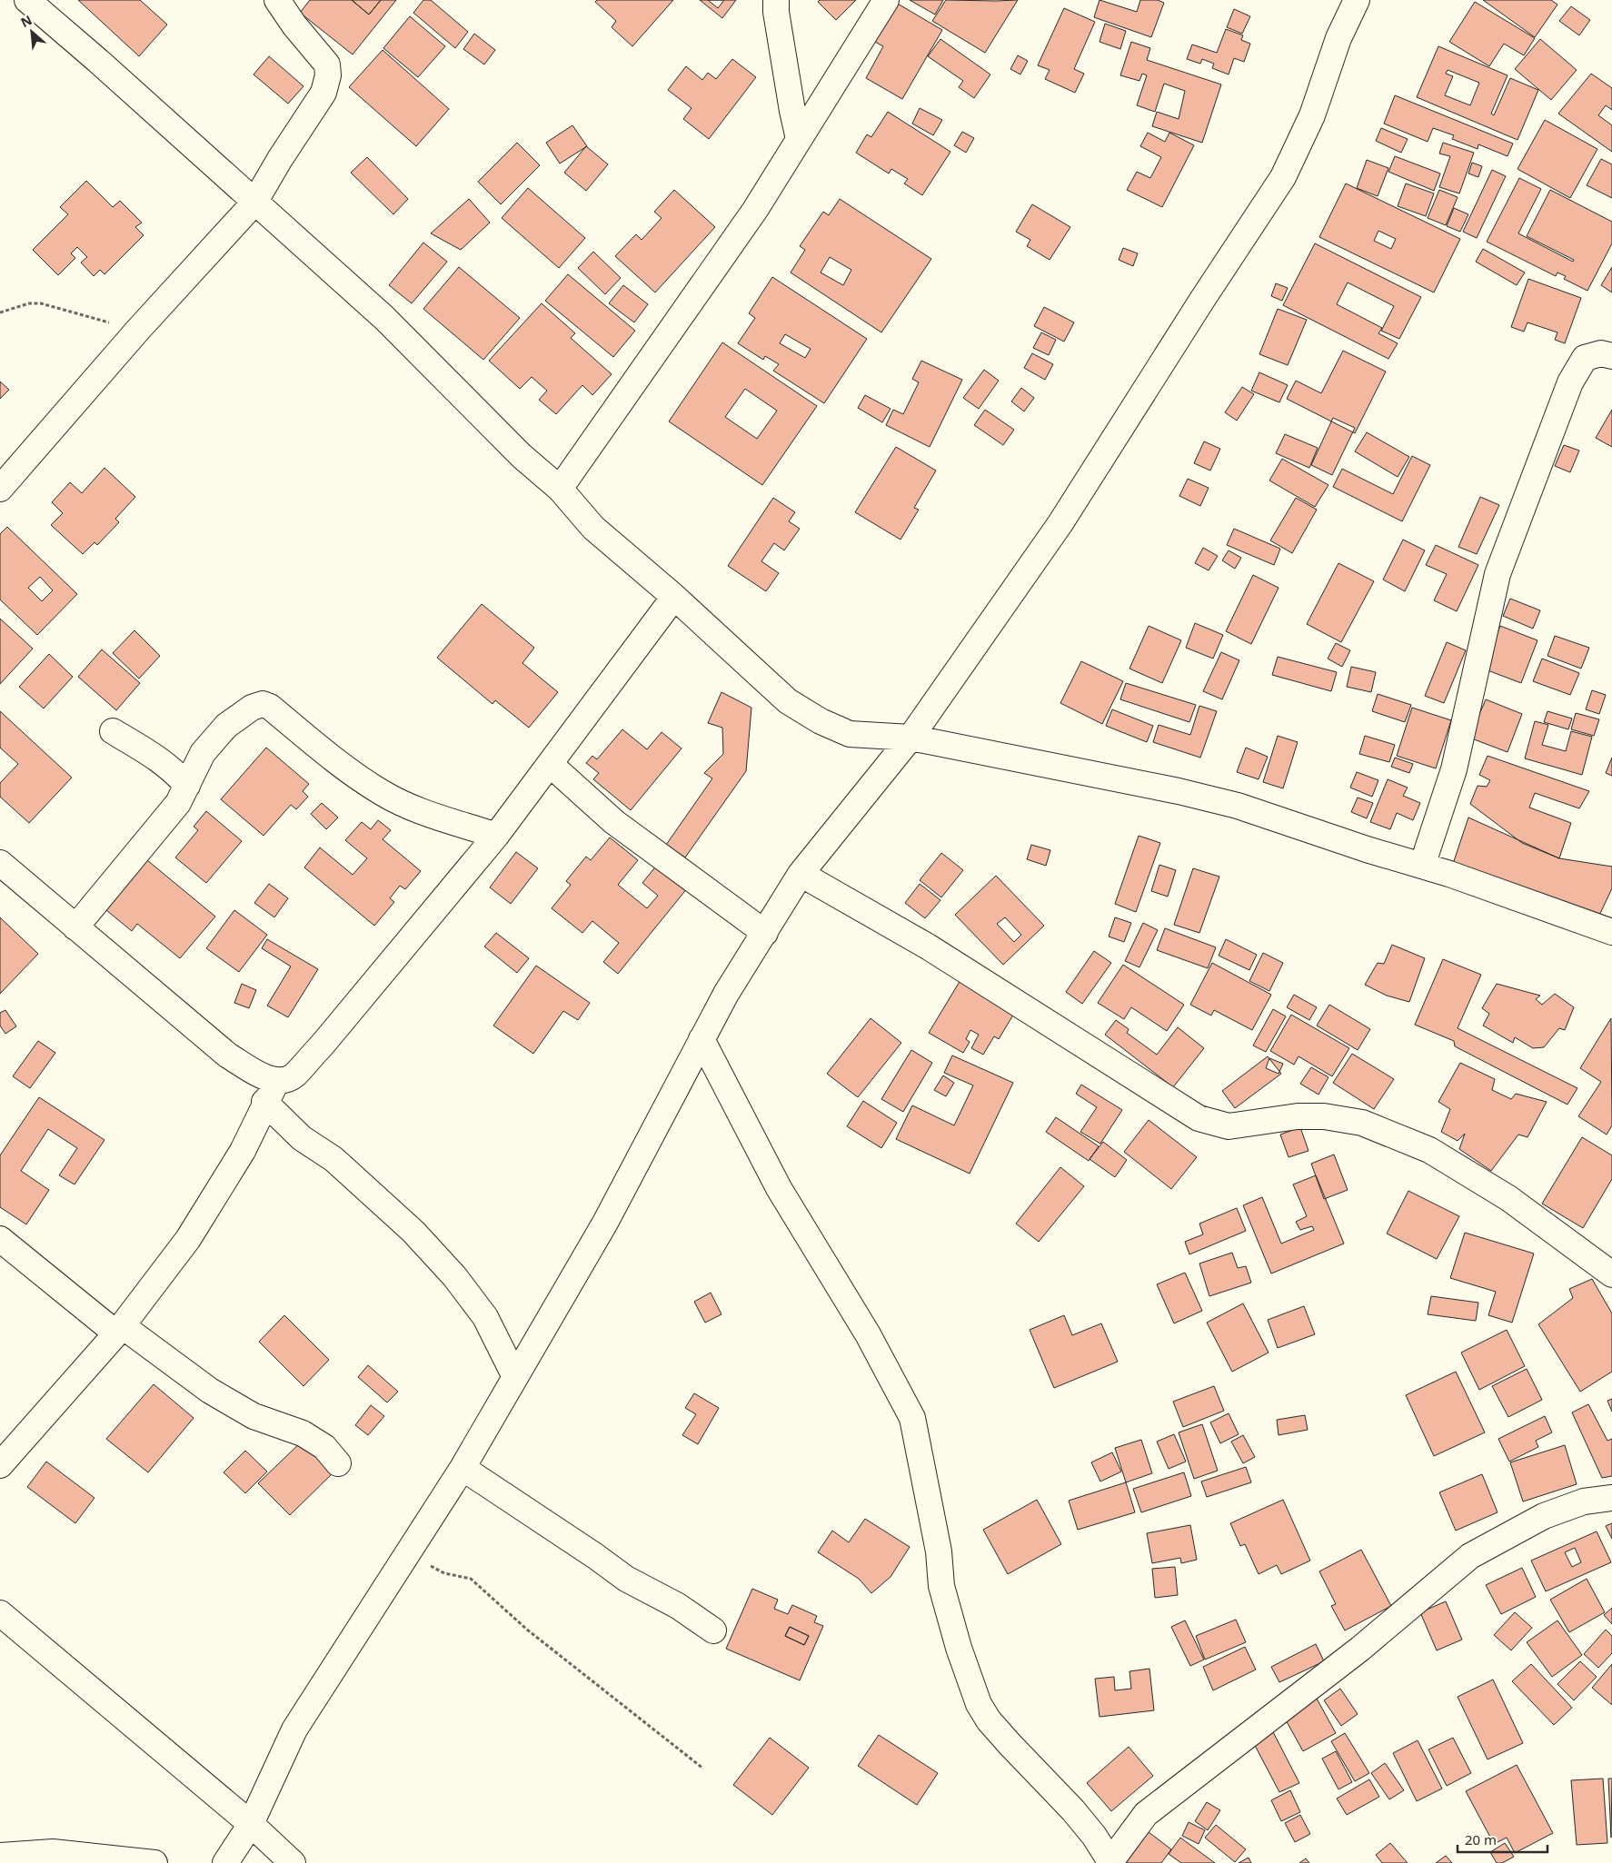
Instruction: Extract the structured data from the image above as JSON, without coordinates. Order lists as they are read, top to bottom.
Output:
{
  "scale_bar": "20 m",
  "north": "top left"
}
